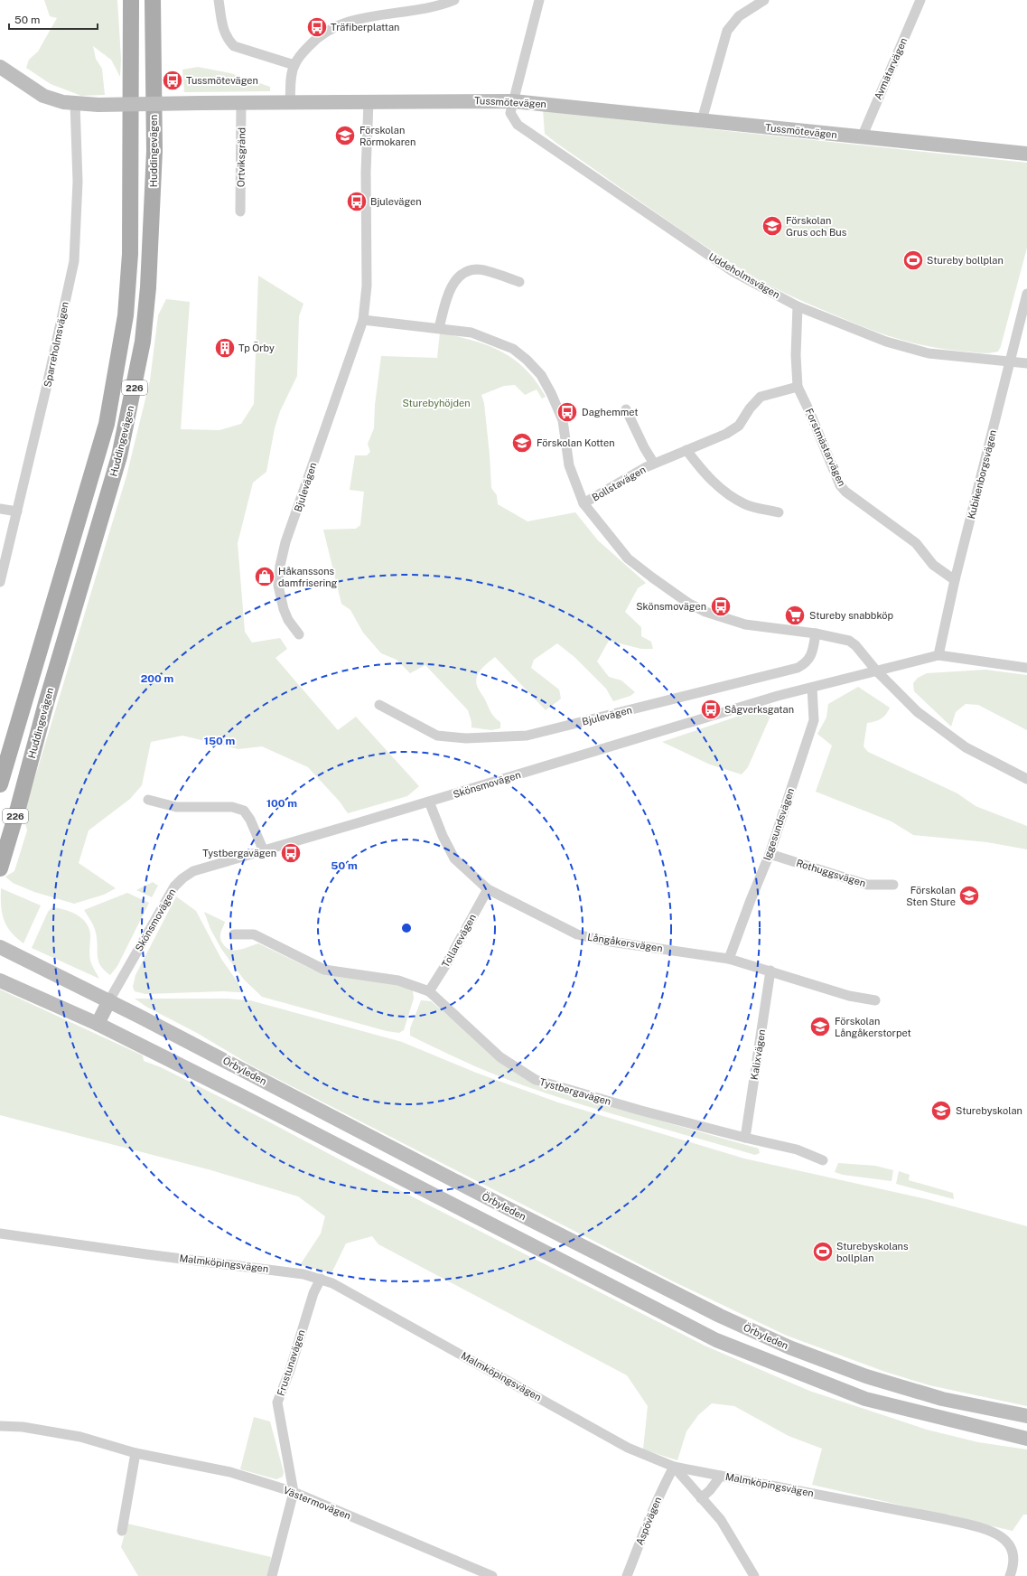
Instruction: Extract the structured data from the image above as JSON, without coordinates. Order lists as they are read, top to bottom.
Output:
{
  "streets": {
    "main road": [
      "Tussmötevägen",
      "Huddingevägen",
      "226",
      "Örbyleden"
    ],
    "street": [
      "Avmätarvägen",
      "Ortviksgränd",
      "Uddeholmsvägen",
      "Sparreholmsvägen",
      "Forstmästarvägen",
      "Kubikenborgsvägen",
      "Bollstavägen",
      "Bjulevägen",
      "Skönsmovägen",
      "Iggesundsvägen",
      "Rothuggsvägen",
      "Tollarevägen",
      "Långåkersvägen",
      "Kalixvägen",
      "Tystbergavägen",
      "Malmköpingsvägen",
      "Frustunavägen",
      "Västermovägen",
      "Aspövägen"
    ]
  },
  "crossings": [
    ["Avmätarvägen", "Tussmötevägen"],
    ["Tussmötevägen", "Ortviksgränd"],
    ["Tussmötevägen", "Uddeholmsvägen"],
    ["Tussmötevägen", "Sparreholmsvägen"],
    ["Tussmötevägen", "Bjulevägen"],
    ["Uddeholmsvägen", "Forstmästarvägen"],
    ["Uddeholmsvägen", "Kubikenborgsvägen"],
    ["Forstmästarvägen", "Kubikenborgsvägen"],
    ["Forstmästarvägen", "Bollstavägen"],
    ["Skönsmovägen", "Iggesundsvägen"],
    ["Skönsmovägen", "Långåkersvägen"],
    ["Skönsmovägen", "Örbyleden"],
    ["Iggesundsvägen", "Rothuggsvägen"],
    ["Iggesundsvägen", "Långåkersvägen"],
    ["Tollarevägen", "Långåkersvägen"],
    ["Tollarevägen", "Tystbergavägen"],
    ["Långåkersvägen", "Kalixvägen"],
    ["Kalixvägen", "Tystbergavägen"],
    ["Malmköpingsvägen", "Frustunavägen"],
    ["Malmköpingsvägen", "Aspövägen"],
    ["Frustunavägen", "Västermovägen"]
  ],
  "parks": ["Sturebyhöjden"],
  "places": {
    "bus stop": [
      "Träfiberplattan",
      "Tussmötevägen",
      "Bjulevägen",
      "Daghemmet",
      "Skönsmovägen",
      "Sågverksgatan",
      "Tystbergavägen"
    ],
    "school or university": [
      "Förskolan Rörmokaren",
      "Förskolan Grus och Bus",
      "Förskolan Kotten",
      "Förskolan Sten Sture",
      "Förskolan Långåkerstorpet",
      "Sturebyskolan"
    ],
    "sports": ["Stureby bollplan", "Sturebyskolans bollplan"],
    "building": ["Tp Örby"],
    "shop": ["Håkanssons damfrisering"],
    "supermarket": ["Stureby snabbköp"]
  },
  "scale_bar": "50 m",
  "rings": [
    "200 m",
    "150 m",
    "100 m",
    "50 m"
  ]
}
